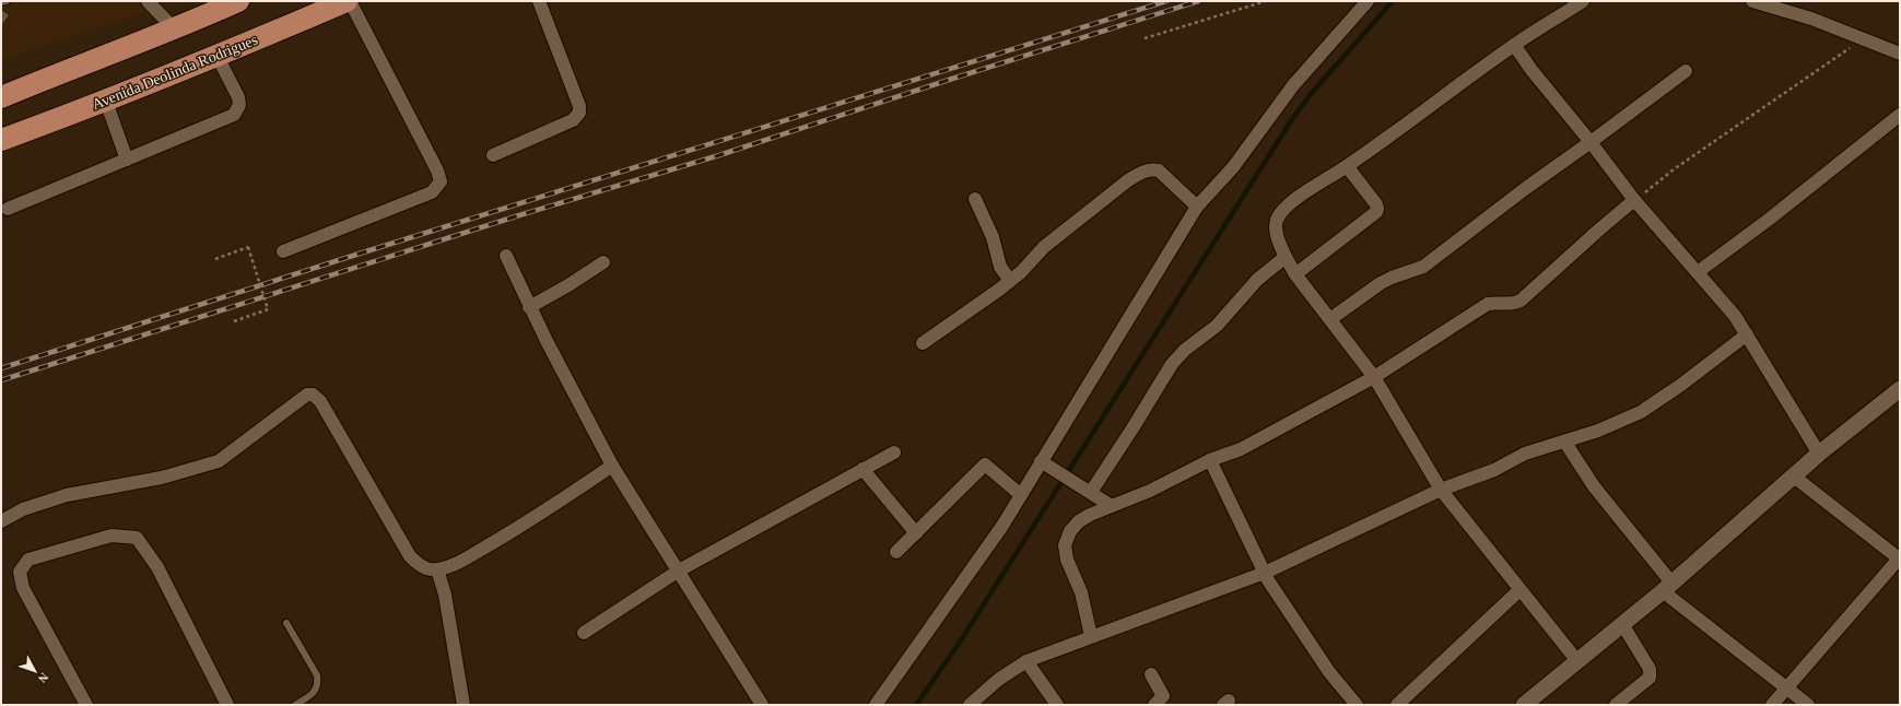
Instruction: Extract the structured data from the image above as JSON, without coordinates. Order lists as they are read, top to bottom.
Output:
{
  "streets": {
    "highway": ["Avenida Deolinda Rodrigues"]
  },
  "north": "bottom right"
}
